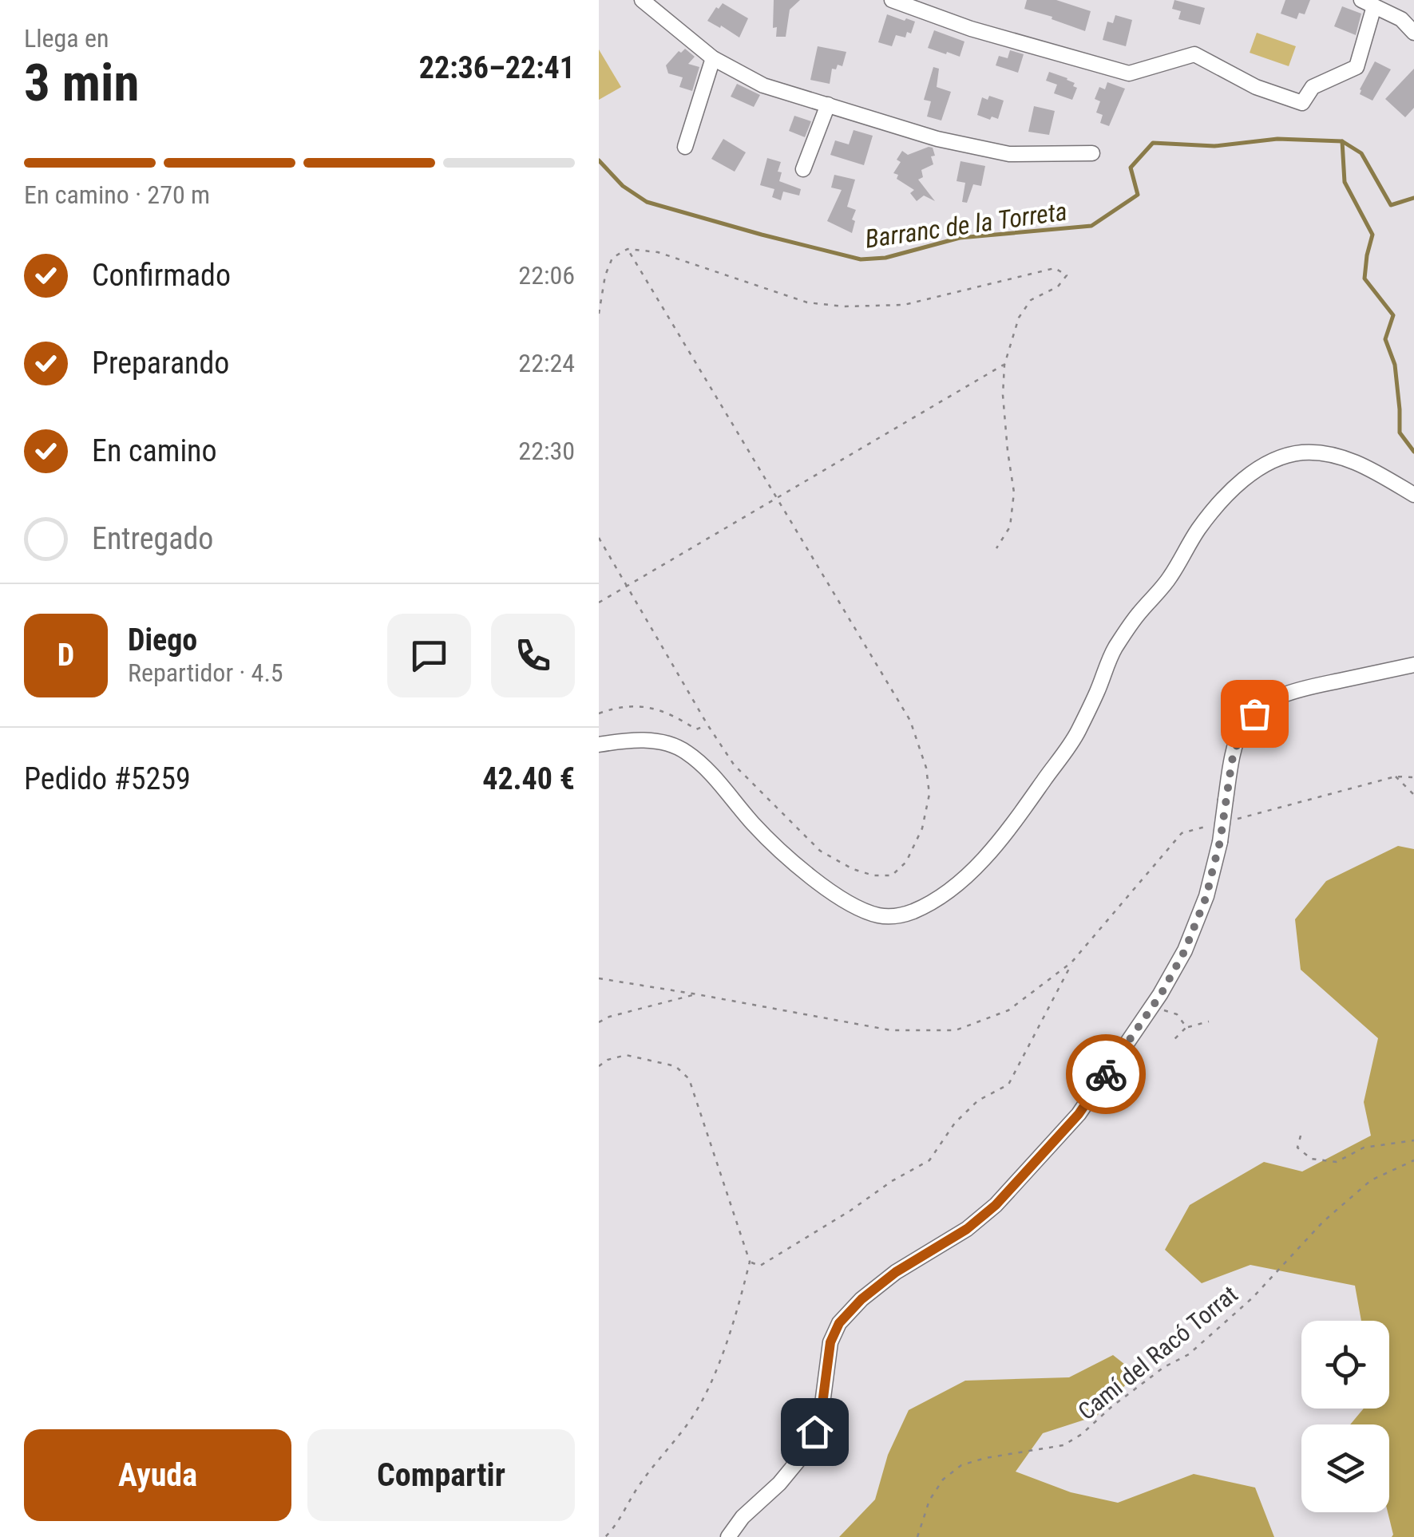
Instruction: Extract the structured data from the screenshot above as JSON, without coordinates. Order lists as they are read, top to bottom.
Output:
{
  "streets": {
    "path": ["Camí del Racó Torrat"]
  },
  "water": ["Barranc de la Torreta"],
  "page": {
    "heading": ["3 min", "Llega en", "22:36–22:41"],
    "panel": [
      "Diego",
      "Repartidor · 4.5",
      "Pedido #5259",
      "42.40 €"
    ],
    "bar": "En camino · 270 m",
    "list": [
      ["Confirmado", "22:06"],
      ["Preparando", "22:24"],
      ["En camino", "22:30"],
      "Entregado"
    ],
    "round": "D",
    "buttons": ["Ayuda", "Compartir"]
  }
}
